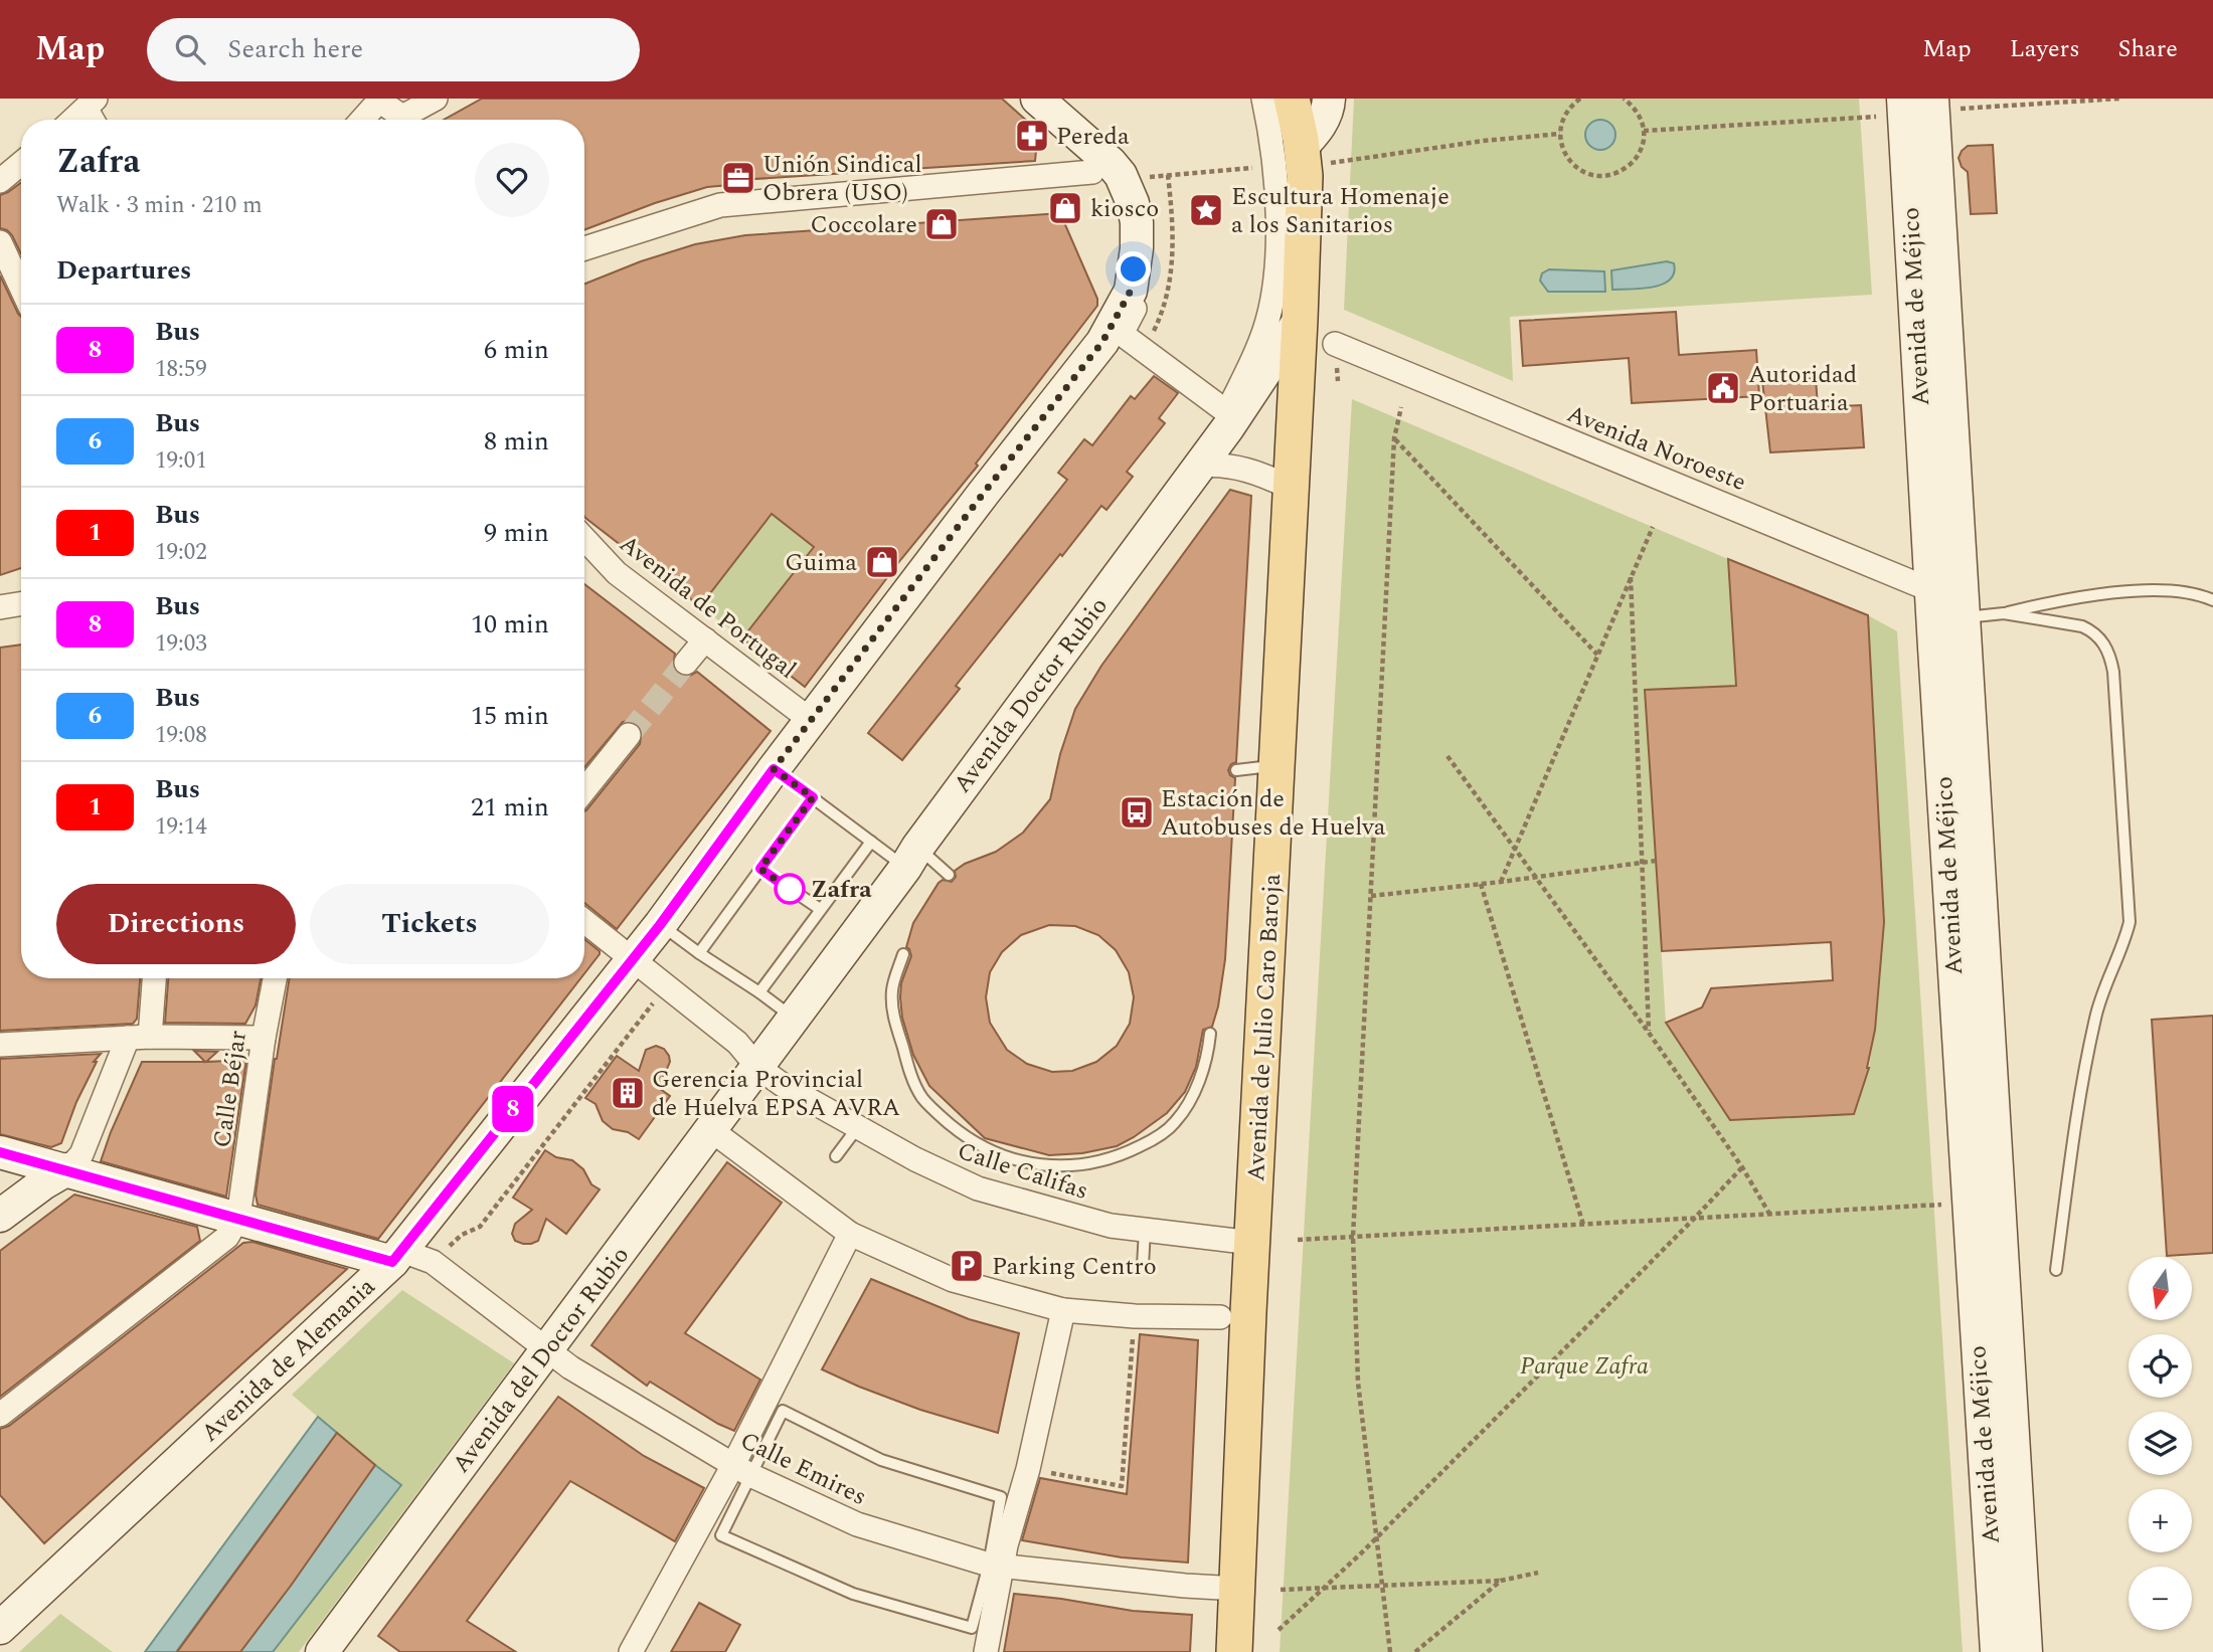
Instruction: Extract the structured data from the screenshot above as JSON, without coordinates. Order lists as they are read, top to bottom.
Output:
{
  "streets": {
    "main road": ["Avenida de Julio Caro Baroja"],
    "street": [
      "Avenida de Méjico",
      "Avenida Noroeste",
      "Avenida de Portugal",
      "Avenida Doctor Rubio",
      "Calle Béjar",
      "Calle Califas",
      "Avenida de Alemania",
      "Avenida del Doctor Rubio",
      "Calle Emires"
    ]
  },
  "crossings": [
    ["Avenida de Méjico", "Avenida Noroeste"],
    ["Avenida de Portugal", "Avenida de Alemania"],
    ["Avenida Doctor Rubio", "Avenida de Julio Caro Baroja"],
    ["Avenida Doctor Rubio", "Calle Califas"],
    ["Avenida Doctor Rubio", "Avenida del Doctor Rubio"],
    ["Avenida de Julio Caro Baroja", "Calle Califas"],
    ["Avenida de Julio Caro Baroja", "Calle Emires"],
    ["Calle Califas", "Avenida de Alemania"],
    ["Calle Califas", "Avenida del Doctor Rubio"],
    ["Avenida de Alemania", "Calle Emires"],
    ["Avenida del Doctor Rubio", "Calle Emires"]
  ],
  "parks": ["Parque Zafra"],
  "places": {
    "pharmacy": ["Pereda"],
    "office": ["Unión Sindical Obrera (USO)"],
    "shop": ["kiosco", "Coccolare", "Guima"],
    "place": ["Escultura Homenaje a los Sanitarios"],
    "public building": ["Autoridad Portuaria"],
    "bus stop": ["Estación de Autobuses de Huelva"],
    "other": ["Zafra"],
    "building": ["Gerencia Provincial de Huelva EPSA AVRA"],
    "parking": ["Parking Centro"]
  },
  "lines": ["bus line 8"],
  "north": "bottom",
  "page": {
    "header": "Map",
    "search": "Search here",
    "nav": ["Map", "Layers", "Share"],
    "on_map": "8",
    "heading": [
      ["Zafra", "Walk · 3 min · 210 m"],
      "Departures"
    ],
    "list": [
      {
        "mark": "8",
        "name": "Bus",
        "note": "18:59",
        "value": "6 min"
      },
      {
        "mark": "6",
        "name": "Bus",
        "note": "19:01",
        "value": "8 min"
      },
      {
        "mark": "1",
        "name": "Bus",
        "note": "19:02",
        "value": "9 min"
      },
      {
        "mark": "8",
        "name": "Bus",
        "note": "19:03",
        "value": "10 min"
      },
      {
        "mark": "6",
        "name": "Bus",
        "note": "19:08",
        "value": "15 min"
      },
      {
        "mark": "1",
        "name": "Bus",
        "note": "19:14",
        "value": "21 min"
      }
    ],
    "buttons": ["Directions", "Tickets"],
    "map_buttons": ["+", "−"]
  }
}
